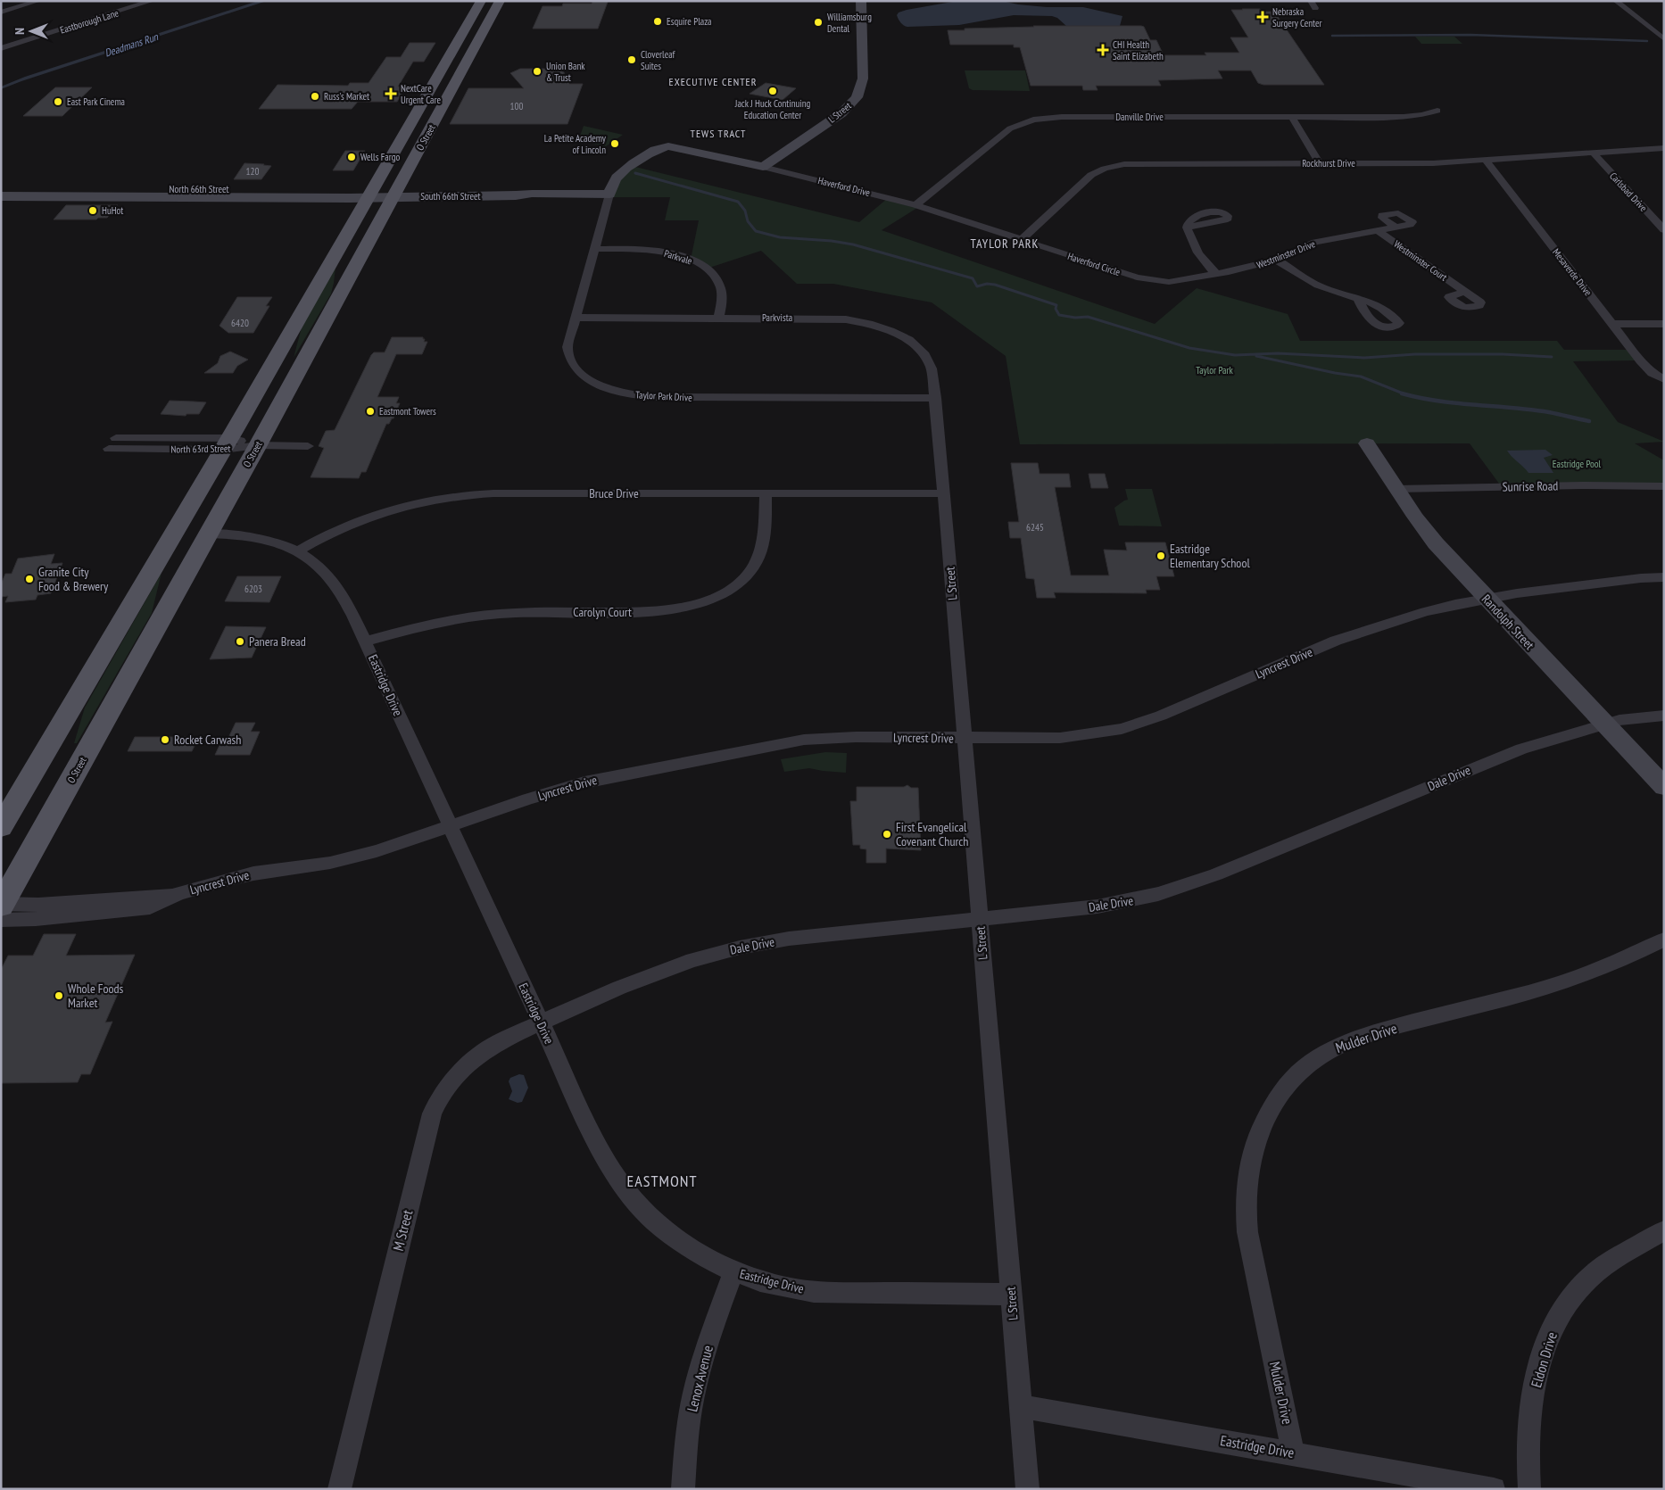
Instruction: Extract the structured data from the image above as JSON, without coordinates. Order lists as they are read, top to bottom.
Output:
{
  "streets": {
    "main road": ["O Street"],
    "street": [
      "Eastborough Lane",
      "L Street",
      "Danville Drive",
      "Rockhurst Drive",
      "Haverford Drive",
      "North 66th Street",
      "Carlsbad Drive",
      "South 66th Street",
      "Westminster Drive",
      "Parkvale",
      "Westminster Court",
      "Haverford Circle",
      "Mesaverde Drive",
      "Parkvista",
      "Taylor Park Drive",
      "North 63rd Street",
      "Sunrise Road",
      "Bruce Drive",
      "Carolyn Court",
      "Randolph Street",
      "Lyncrest Drive",
      "Eastridge Drive",
      "Dale Drive",
      "Mulder Drive",
      "M Street",
      "Eldon Drive",
      "Lenox Avenue"
    ]
  },
  "crossings": [
    ["L Street", "Haverford Drive"],
    ["L Street", "Parkvista"],
    ["L Street", "Taylor Park Drive"],
    ["L Street", "Bruce Drive"],
    ["L Street", "Lyncrest Drive"],
    ["L Street", "Eastridge Drive"],
    ["L Street", "Dale Drive"],
    ["Danville Drive", "Haverford Drive"],
    ["O Street", "North 66th Street"],
    ["O Street", "South 66th Street"],
    ["O Street", "North 63rd Street"],
    ["O Street", "Lyncrest Drive"],
    ["O Street", "Eastridge Drive"],
    ["Rockhurst Drive", "Haverford Drive"],
    ["Rockhurst Drive", "Carlsbad Drive"],
    ["Rockhurst Drive", "Haverford Circle"],
    ["Rockhurst Drive", "Mesaverde Drive"],
    ["Haverford Drive", "Haverford Circle"],
    ["Haverford Drive", "Taylor Park Drive"],
    ["North 66th Street", "South 66th Street"],
    ["South 66th Street", "Taylor Park Drive"],
    ["Westminster Drive", "Westminster Court"],
    ["Westminster Drive", "Haverford Circle"],
    ["Parkvale", "Parkvista"],
    ["Parkvale", "Taylor Park Drive"],
    ["Parkvista", "Taylor Park Drive"],
    ["Sunrise Road", "Randolph Street"],
    ["Bruce Drive", "Carolyn Court"],
    ["Bruce Drive", "Eastridge Drive"],
    ["Carolyn Court", "Eastridge Drive"],
    ["Randolph Street", "Lyncrest Drive"],
    ["Randolph Street", "Dale Drive"],
    ["Lyncrest Drive", "Eastridge Drive"],
    ["Eastridge Drive", "Dale Drive"],
    ["Eastridge Drive", "Mulder Drive"],
    ["Eastridge Drive", "M Street"],
    ["Eastridge Drive", "Lenox Avenue"],
    ["Dale Drive", "M Street"]
  ],
  "districts": [
    "EXECUTIVE CENTER",
    "TEWS TRACT",
    "TAYLOR PARK",
    "EASTMONT"
  ],
  "water": ["Deadmans Run"],
  "parks": ["Taylor Park", "Eastridge Pool"],
  "places": {
    "health": ["Nebraska Surgery Center", "CHI Health Saint Elizabeth", "NextCare Urgent Care"],
    "other": [
      "Esquire Plaza",
      "Williamsburg Dental",
      "Cloverleaf Suites",
      "Union Bank & Trust",
      "Jack J Huck Continuing Education Center",
      "Russ's Market",
      "East Park Cinema",
      "La Petite Academy of Lincoln",
      "Wells Fargo",
      "HuHot",
      "Eastmont Towers",
      "Eastridge Elementary School",
      "Granite City Food & Brewery",
      "Panera Bread",
      "Rocket Carwash",
      "First Evangelical Covenant Church",
      "Whole Foods Market"
    ]
  },
  "house_numbers": [
    "100",
    "120",
    "6420",
    "6245",
    "6203"
  ],
  "north": "left"
}
